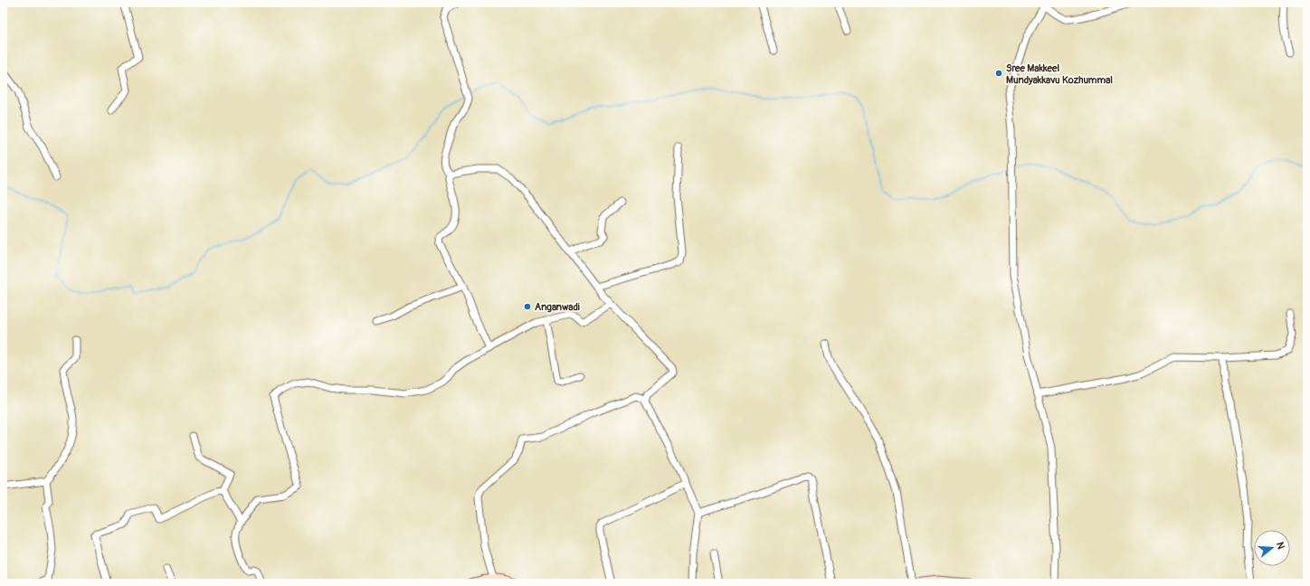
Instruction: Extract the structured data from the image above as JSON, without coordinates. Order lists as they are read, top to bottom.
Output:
{
  "places": ["Sree Makkeel Mundyakkavu Kozhummal", "Anganwadi"],
  "north": "right"
}
